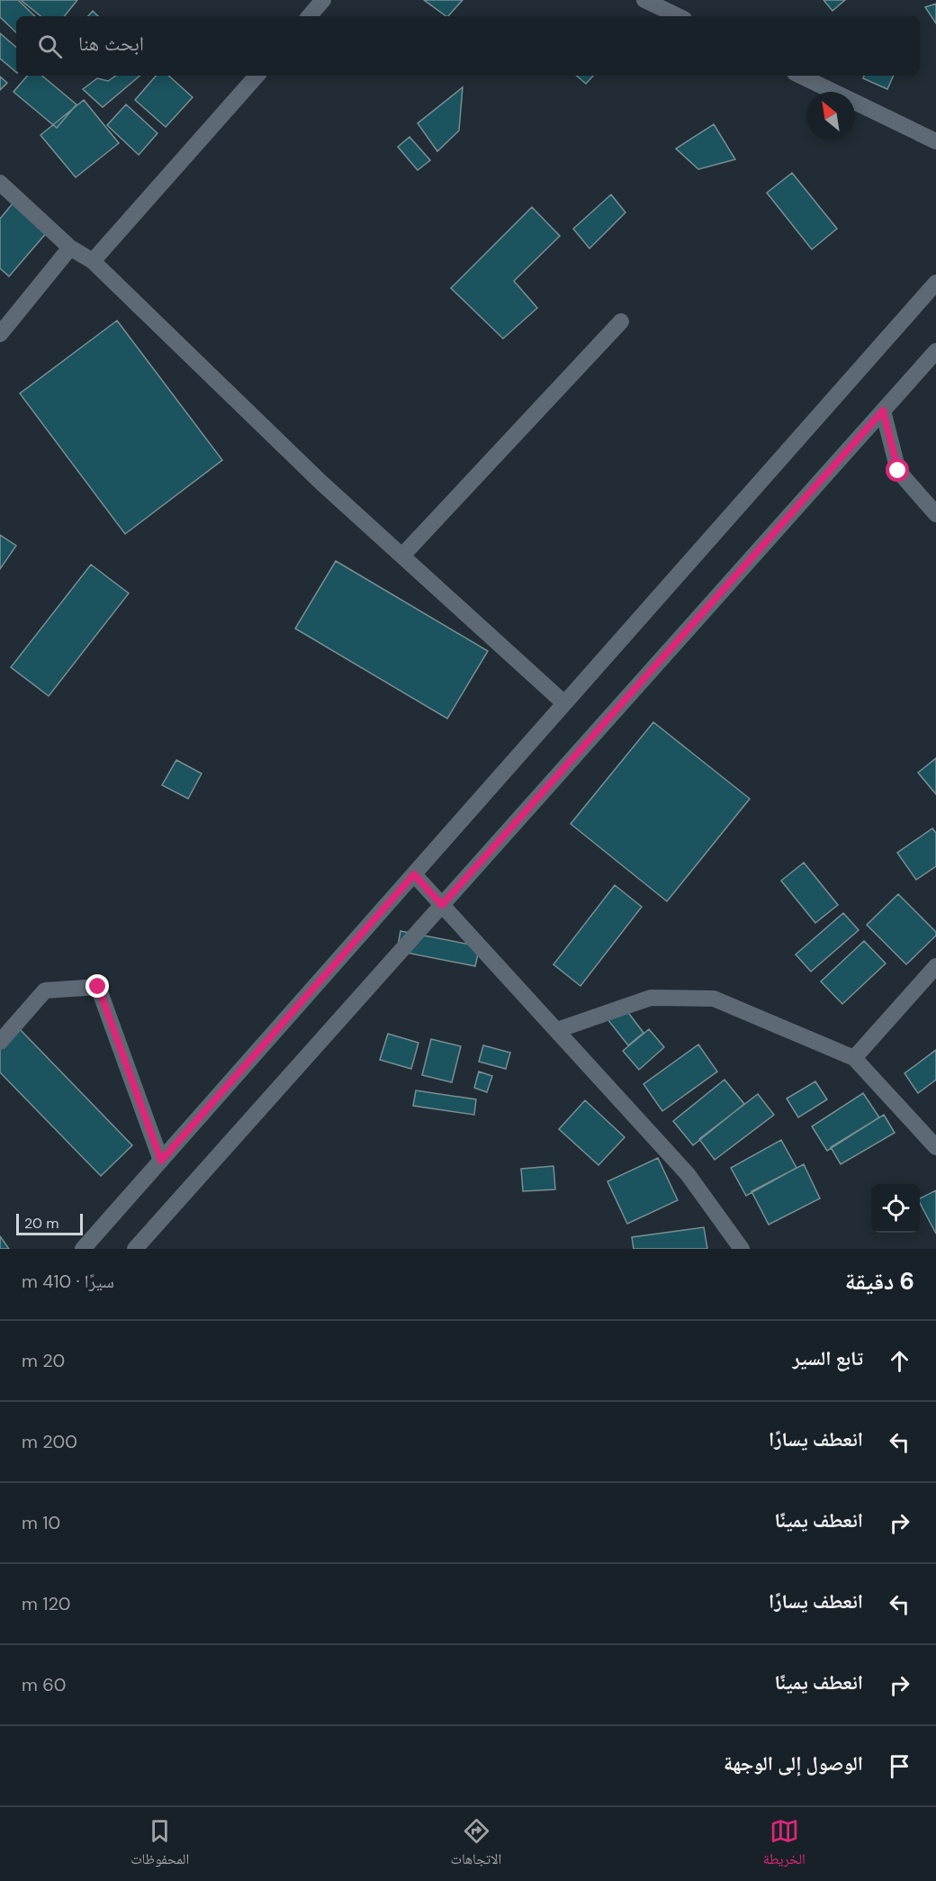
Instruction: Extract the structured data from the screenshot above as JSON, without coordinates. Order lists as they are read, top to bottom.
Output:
{
  "scale_bar": "20 m",
  "north": "top left",
  "page": {
    "search": "ابحث هنا",
    "scale": "20 m",
    "heading": ["6 دقيقة", "سيرًا · 410 m"],
    "list": [
      ["تابع السير", "20 m"],
      ["انعطف يسارًا", "200 m"],
      ["انعطف يمينًا", "10 m"],
      ["انعطف يسارًا", "120 m"],
      ["انعطف يمينًا", "60 m"],
      "الوصول إلى الوجهة"
    ],
    "nav": ["الخريطة", "الاتجاهات", "المحفوظات"]
  }
}
